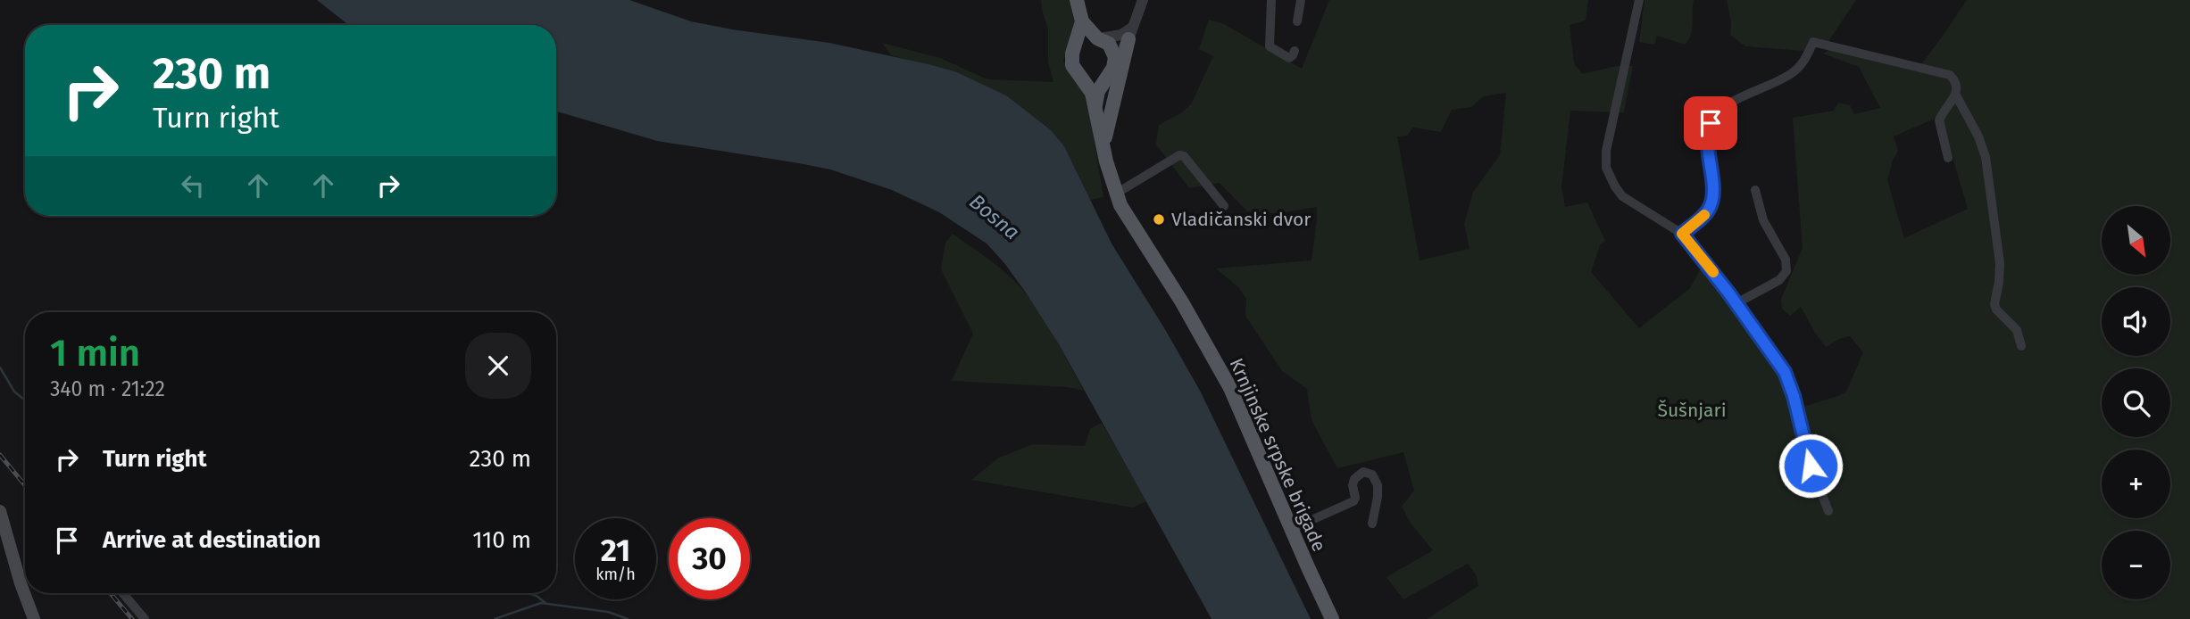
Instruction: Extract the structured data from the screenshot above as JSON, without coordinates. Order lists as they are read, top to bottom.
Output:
{
  "streets": {
    "main road": ["Krnjinske srpske brigade"]
  },
  "water": ["Bosna"],
  "parks": ["Šušnjari"],
  "places": ["Vladičanski dvor"],
  "north": "bottom right",
  "page": {
    "turn": ["230 m", "Turn right"],
    "map_buttons": ["+", "−"],
    "heading": ["1 min", "340 m · 21:22"],
    "list": [
      {
        "name": "Turn right",
        "value": "230 m"
      },
      {
        "name": "Arrive at destination",
        "value": "110 m"
      }
    ],
    "speed": "21 km/h",
    "limit": "30"
  }
}
